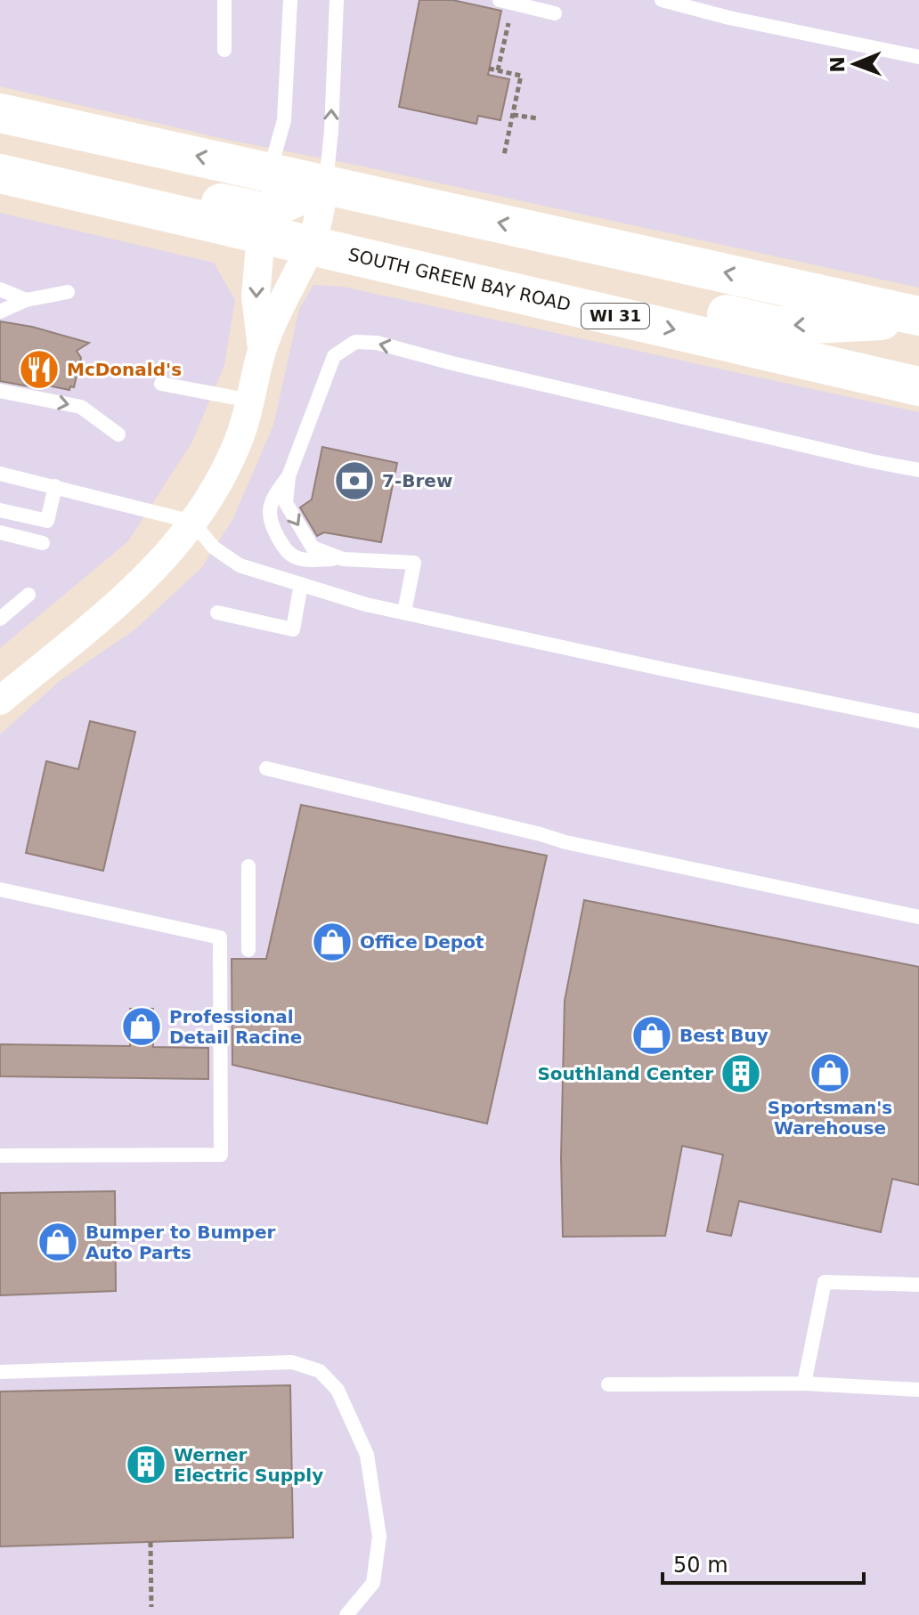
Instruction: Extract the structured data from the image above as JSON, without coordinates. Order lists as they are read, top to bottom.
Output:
{
  "streets": {
    "main road": ["SOUTH GREEN BAY ROAD", "WI 31"]
  },
  "places": {
    "restaurant": ["McDonald's"],
    "bank": ["7-Brew"],
    "shop": [
      "Office Depot",
      "Professional Detail Racine",
      "Best Buy",
      "Sportsman's Warehouse",
      "Bumper to Bumper Auto Parts"
    ],
    "building": ["Southland Center", "Werner Electric Supply"]
  },
  "scale_bar": "50 m",
  "north": "left"
}
